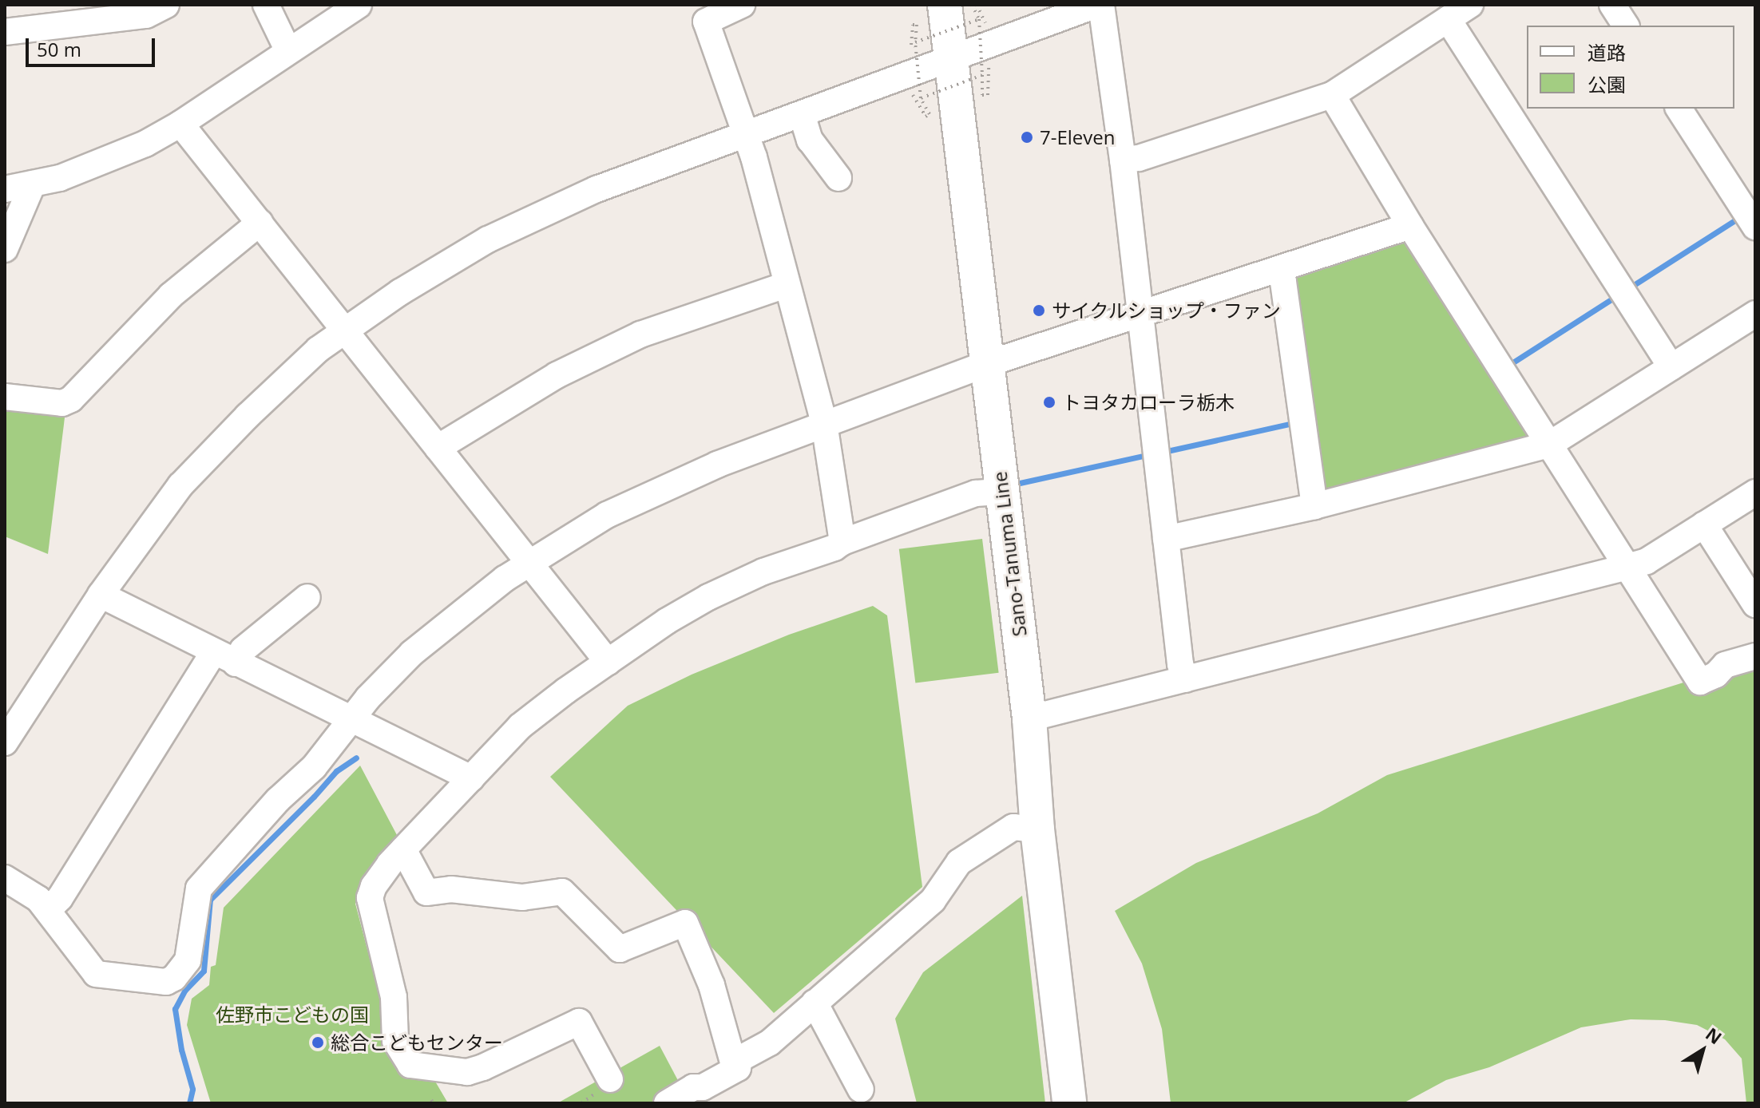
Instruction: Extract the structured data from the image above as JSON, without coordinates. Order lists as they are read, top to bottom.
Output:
{
  "streets": {
    "main road": ["Sano-Tanuma Line"]
  },
  "parks": ["佐野市こどもの国"],
  "places": [
    "7-Eleven",
    "サイクルショップ・ファン",
    "トヨタカローラ栃木",
    "総合こどもセンター"
  ],
  "legend": ["道路", "公園"],
  "scale_bar": "50 m",
  "north": "top right"
}
